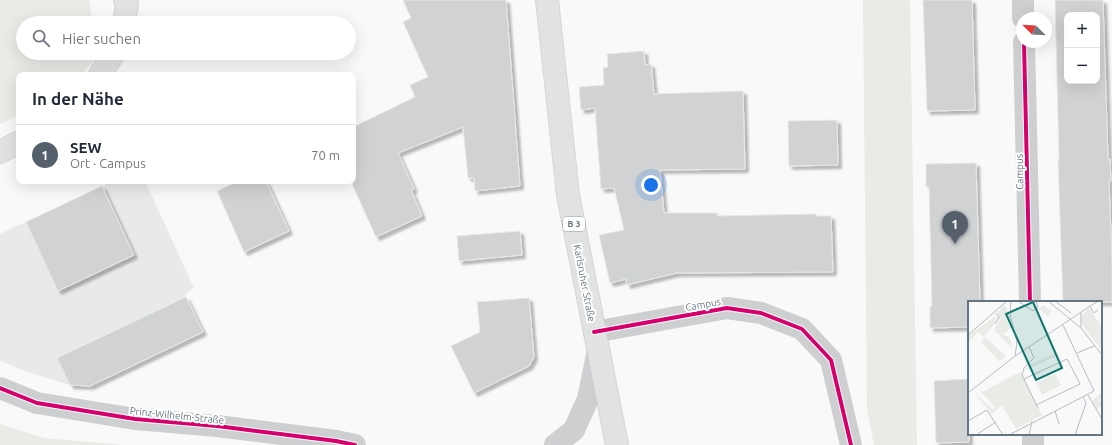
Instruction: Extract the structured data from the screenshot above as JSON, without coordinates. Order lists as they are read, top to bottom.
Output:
{
  "streets": {
    "main road": ["B 3", "Karlsruher Straße"],
    "street": ["Campus", "Prinz-Wilhelm-Straße"]
  },
  "crossings": [
    ["Campus", "Karlsruher Straße"]
  ],
  "north": "top left",
  "page": {
    "map_buttons": ["+", "−"],
    "search": "Hier suchen",
    "heading": "In der Nähe",
    "list": [
      {
        "mark": "1",
        "name": "SEW",
        "note": "Ort · Campus",
        "value": "70 m"
      }
    ],
    "pins": "1"
  }
}
